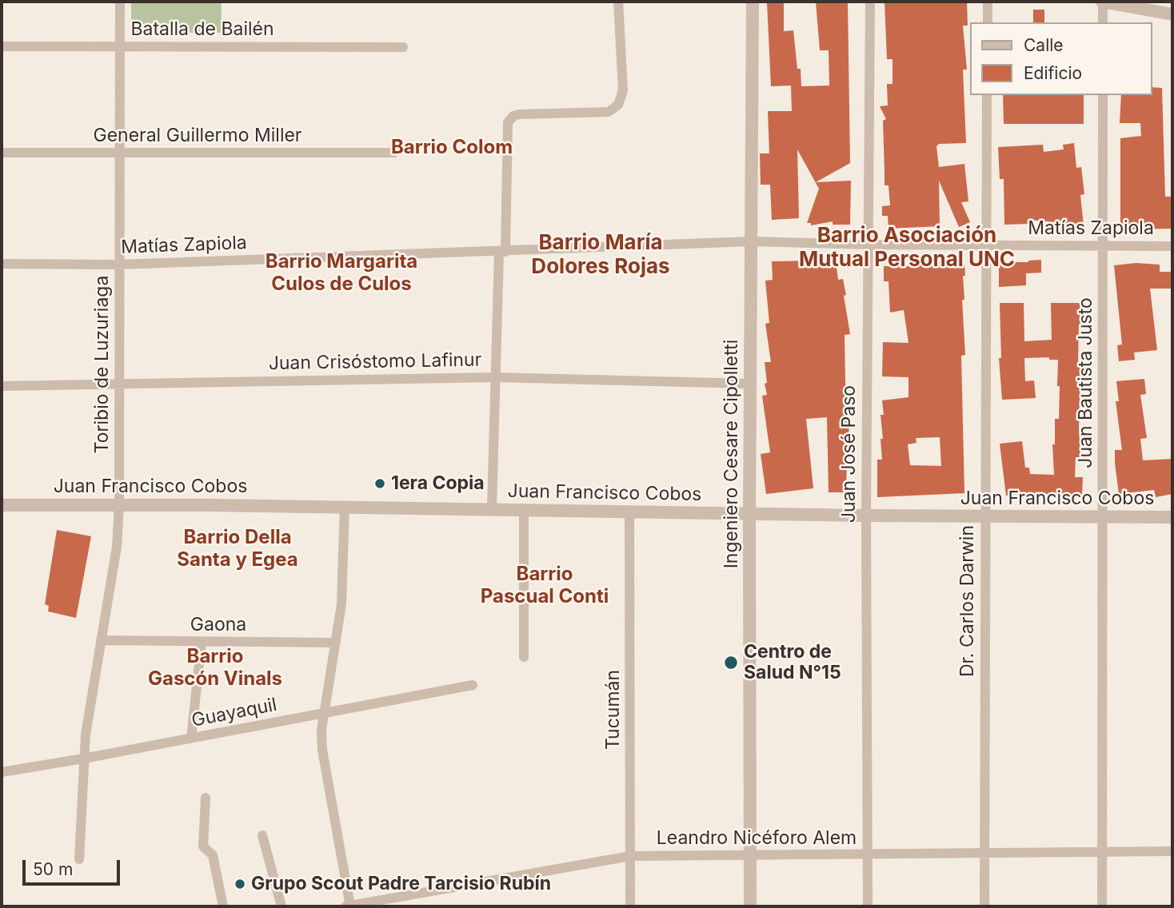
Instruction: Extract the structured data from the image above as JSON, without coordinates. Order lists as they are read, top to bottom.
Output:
{
  "streets": {
    "street": [
      "Batalla de Bailén",
      "General Guillermo Miller",
      "Matías Zapiola",
      "Juan Crisóstomo Lafinur",
      "Toribio de Luzuriaga",
      "Juan Bautista Justo",
      "Ingeniero Cesare Cipolletti",
      "Juan José Paso",
      "Juan Francisco Cobos",
      "Dr. Carlos Darwin",
      "Gaona",
      "Tucumán",
      "Guayaquil",
      "Leandro Nicéforo Alem"
    ]
  },
  "crossings": [
    ["Batalla de Bailén", "Toribio de Luzuriaga"],
    ["General Guillermo Miller", "Toribio de Luzuriaga"],
    ["Matías Zapiola", "Toribio de Luzuriaga"],
    ["Matías Zapiola", "Juan Bautista Justo"],
    ["Matías Zapiola", "Ingeniero Cesare Cipolletti"],
    ["Matías Zapiola", "Juan José Paso"],
    ["Matías Zapiola", "Dr. Carlos Darwin"],
    ["Juan Crisóstomo Lafinur", "Toribio de Luzuriaga"],
    ["Juan Crisóstomo Lafinur", "Ingeniero Cesare Cipolletti"],
    ["Toribio de Luzuriaga", "Juan Francisco Cobos"],
    ["Toribio de Luzuriaga", "Gaona"],
    ["Toribio de Luzuriaga", "Guayaquil"],
    ["Juan Bautista Justo", "Juan Francisco Cobos"],
    ["Juan Bautista Justo", "Leandro Nicéforo Alem"],
    ["Ingeniero Cesare Cipolletti", "Juan Francisco Cobos"],
    ["Ingeniero Cesare Cipolletti", "Leandro Nicéforo Alem"],
    ["Juan José Paso", "Juan Francisco Cobos"],
    ["Juan José Paso", "Leandro Nicéforo Alem"],
    ["Juan Francisco Cobos", "Dr. Carlos Darwin"],
    ["Juan Francisco Cobos", "Tucumán"],
    ["Dr. Carlos Darwin", "Leandro Nicéforo Alem"],
    ["Tucumán", "Leandro Nicéforo Alem"]
  ],
  "districts": [
    "Barrio Colom",
    "Barrio Asociación Mutual Personal UNC",
    "Barrio María Dolores Rojas",
    "Barrio Margarita Culos de Culos",
    "Barrio Della Santa y Egea",
    "Barrio Pascual Conti",
    "Barrio Gascón Vinals"
  ],
  "places": ["1era Copia", "Centro de Salud N°15", "Grupo Scout Padre Tarcisio Rubín"],
  "legend": ["Calle", "Edificio"],
  "scale_bar": "50 m"
}
